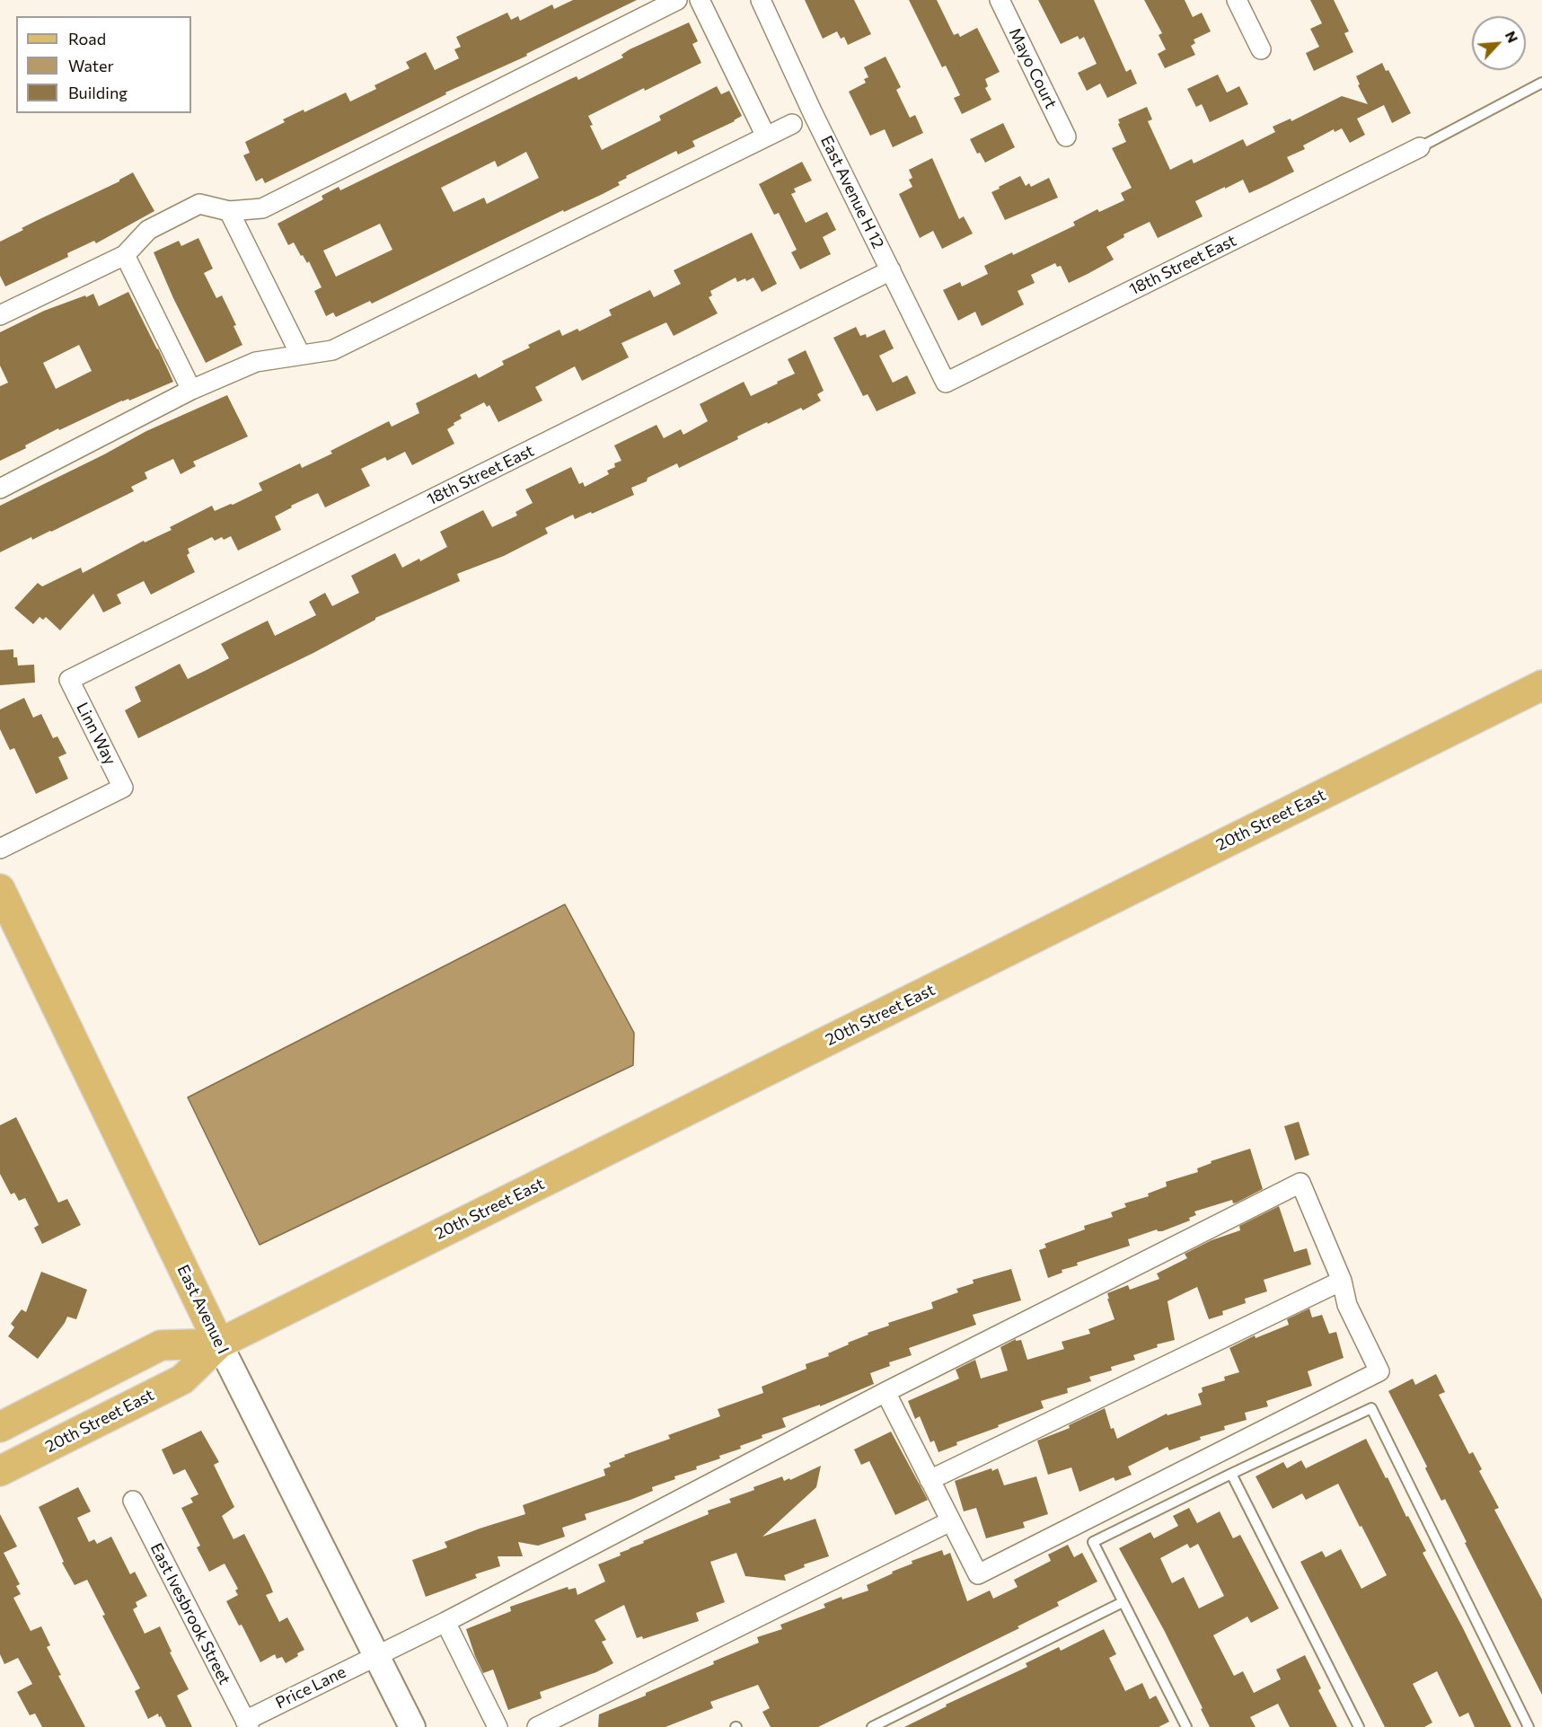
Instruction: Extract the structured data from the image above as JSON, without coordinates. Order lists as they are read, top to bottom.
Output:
{
  "streets": {
    "main road": ["20th Street East", "East Avenue I"],
    "street": [
      "Mayo Court",
      "East Avenue H 12",
      "18th Street East",
      "Linn Way",
      "East Ivesbrook Street",
      "Price Lane"
    ]
  },
  "crossings": [
    ["East Avenue H 12", "18th Street East"],
    ["18th Street East", "Linn Way"],
    ["20th Street East", "East Avenue I"],
    ["East Avenue I", "Price Lane"],
    ["East Ivesbrook Street", "Price Lane"]
  ],
  "legend": ["Road", "Water", "Building"],
  "north": "top right"
}
